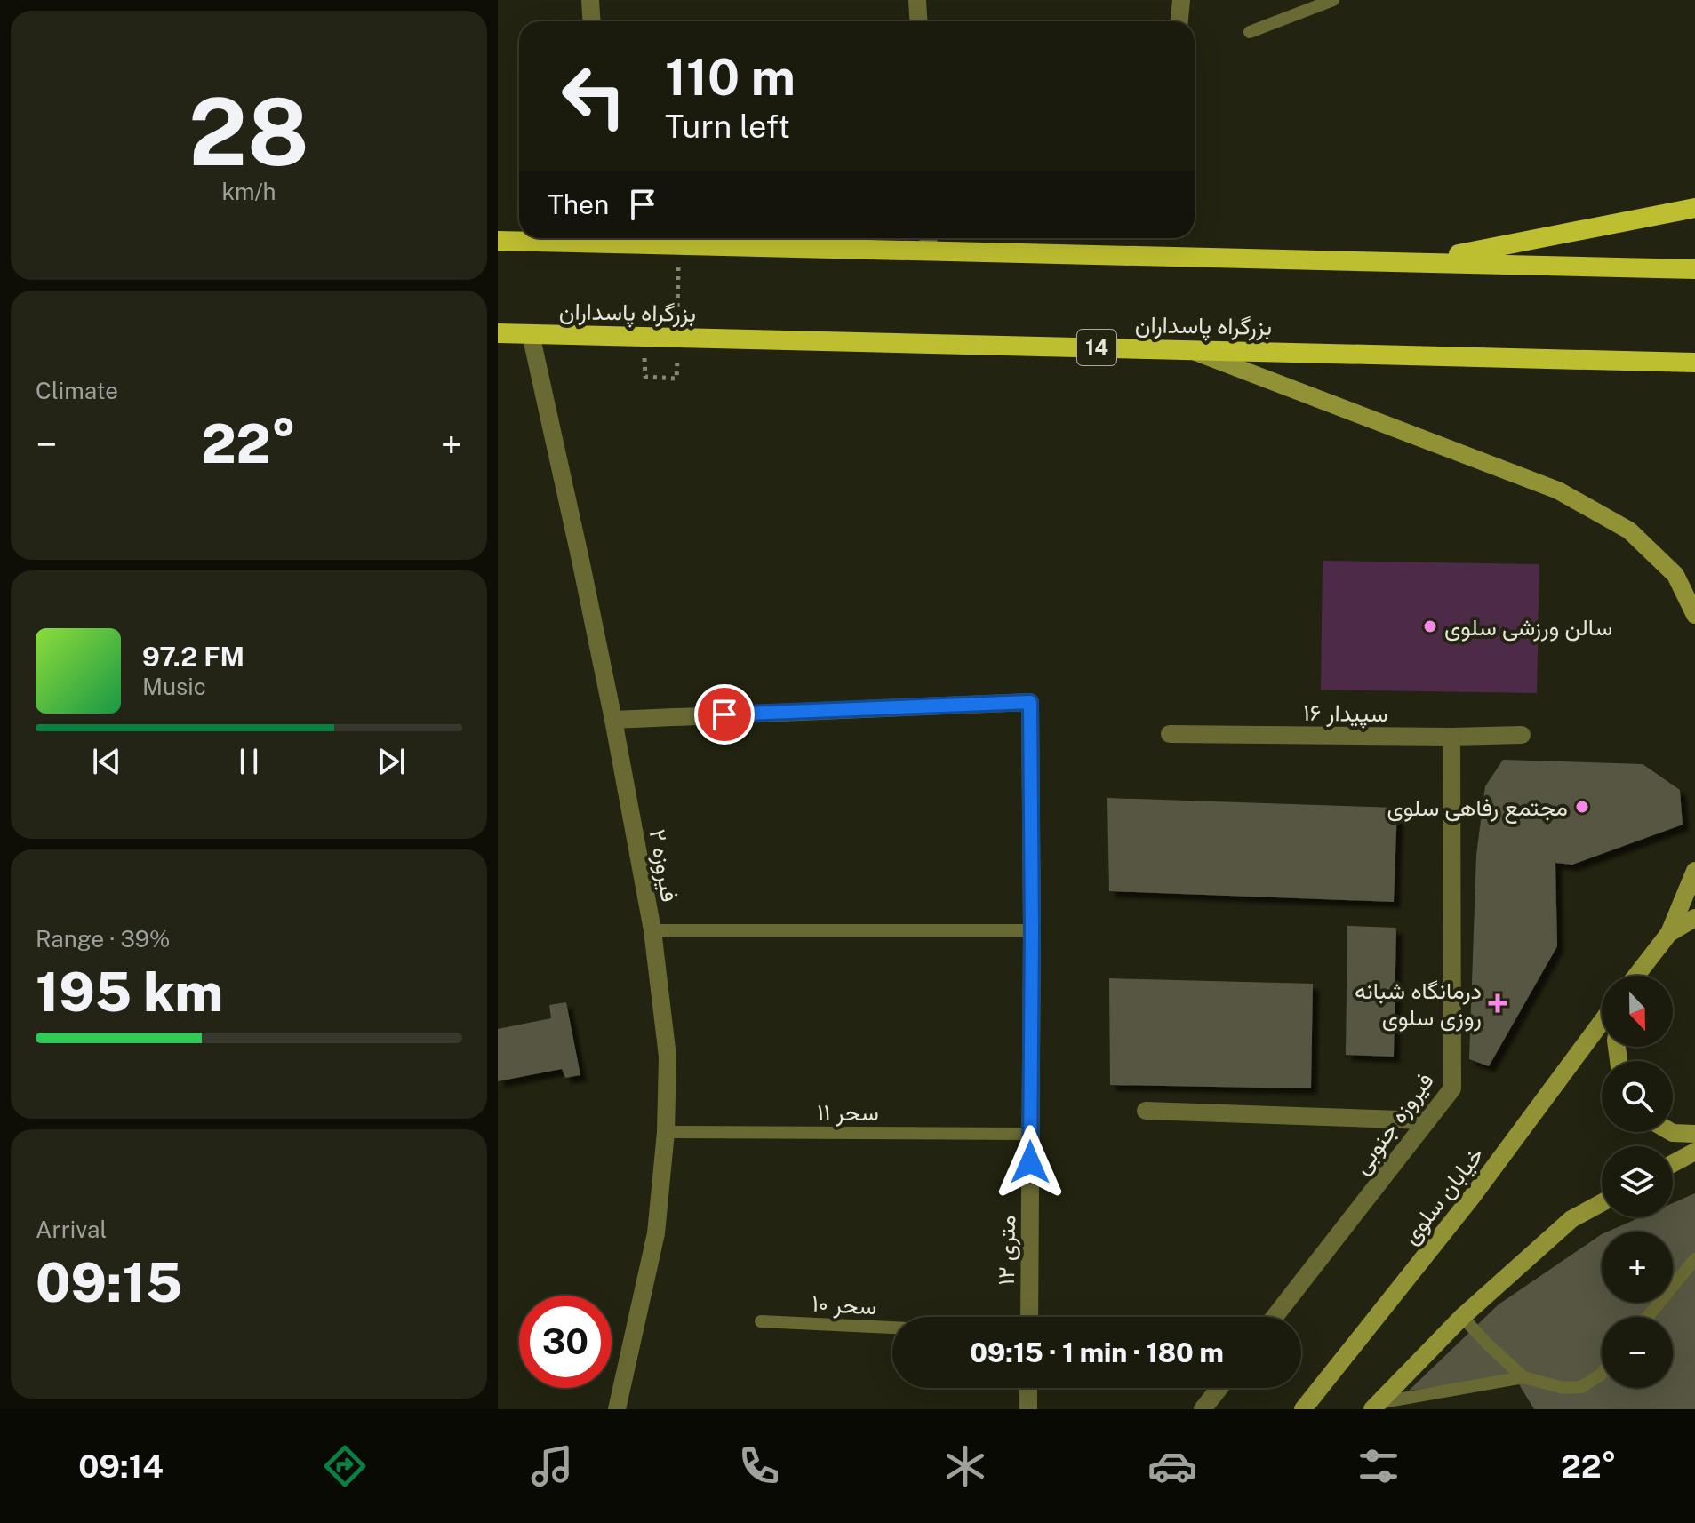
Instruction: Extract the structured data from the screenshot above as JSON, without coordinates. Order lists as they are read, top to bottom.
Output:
{
  "streets": {
    "highway": ["بزرگراه پاسداران", "14"],
    "main road": ["خیابان سلوی"],
    "street": [
      "سپیدار ۱۶",
      "فیروزه ٢",
      "فیروزه جنوبی",
      "۱۲ متری"
    ],
    "lane": ["سحر ۱۱", "سحر ۱۰"]
  },
  "crossings": [
    ["بزرگراه پاسداران", "فیروزه ٢"],
    ["سپیدار ۱۶", "فیروزه جنوبی"],
    ["فیروزه ٢", "سحر ۱۱"],
    ["فیروزه ٢", "۱۲ متری"],
    ["سحر ۱۱", "۱۲ متری"]
  ],
  "places": {
    "other": ["سالن ورزشی سلوی", "مجتمع رفاهی سلوی"],
    "health": ["درمانگاه شبانه روزی سلوی"]
  },
  "north": "bottom",
  "page": {
    "tile": [
      ["28", "km/h"],
      "Climate",
      ["Range · 39%", "195 km"],
      ["Arrival", "09:15"]
    ],
    "turn": ["110 m", "Turn left"],
    "then": "Then",
    "heat": ["−", "22°", "+"],
    "song": ["97.2 FM", "Music"],
    "map_buttons": ["+", "−"],
    "limit": "30",
    "trip": "09:15 · 1 min · 180 m",
    "tabs": ["09:14", "22°"]
  }
}
